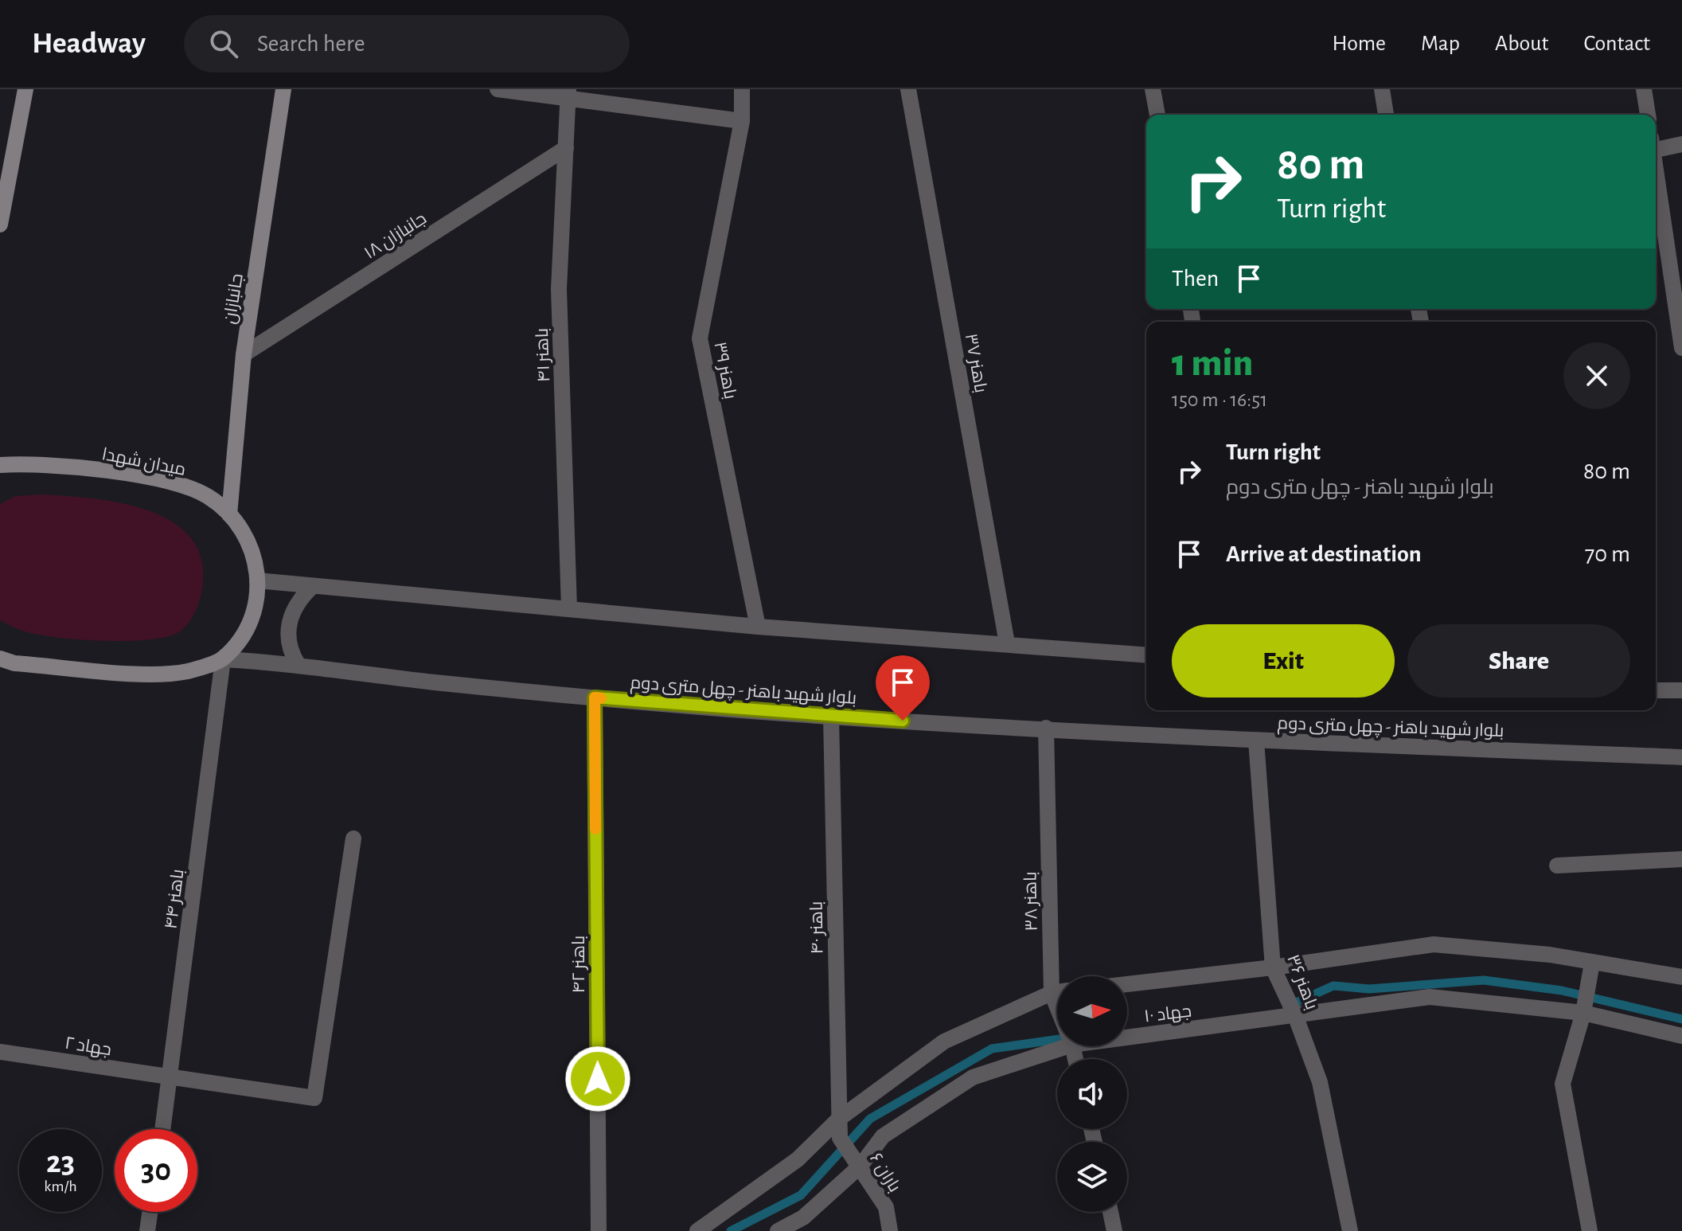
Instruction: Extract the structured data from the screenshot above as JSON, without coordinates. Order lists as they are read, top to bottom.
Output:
{
  "streets": {
    "main road": ["جانبازان", "میدان شهدا"],
    "street": [
      "جانبازان ۱۸",
      "باهنر ۴۱",
      "باهنر ۳۷",
      "باهنر ۳۹",
      "بلوار شهید باهنر - چهل متری دوم",
      "باهنر ۴۴",
      "باهنر ۳۸",
      "باهنر ۴۰",
      "باهنر ۴۲",
      "باهنر ۳۶",
      "جهاد ۱۰",
      "جهاد ۲",
      "باران ۶"
    ]
  },
  "crossings": [
    ["جانبازان ۱۸", "جانبازان"],
    ["جانبازان ۱۸", "باهنر ۴۱"],
    ["جانبازان", "میدان شهدا"],
    ["میدان شهدا", "بلوار شهید باهنر - چهل متری دوم"],
    ["میدان شهدا", "باهنر ۴۴"],
    ["بلوار شهید باهنر - چهل متری دوم", "باهنر ۴۴"],
    ["بلوار شهید باهنر - چهل متری دوم", "باهنر ۳۸"],
    ["بلوار شهید باهنر - چهل متری دوم", "باهنر ۴۰"],
    ["بلوار شهید باهنر - چهل متری دوم", "باهنر ۴۲"],
    ["بلوار شهید باهنر - چهل متری دوم", "باهنر ۳۶"],
    ["باهنر ۴۴", "جهاد ۲"],
    ["باهنر ۴۰", "باران ۶"],
    ["باهنر ۳۶", "جهاد ۱۰"],
    ["جهاد ۱۰", "باران ۶"]
  ],
  "north": "right",
  "page": {
    "header": "Headway",
    "search": "Search here",
    "nav": [
      "Home",
      "Map",
      "About",
      "Contact"
    ],
    "turn": ["80 m", "Turn right"],
    "then": "Then",
    "heading": ["1 min", "150 m · 16:51"],
    "list": [
      {
        "name": "Turn right",
        "note": "بلوار شهید باهنر - چهل متری دوم",
        "value": "80 m"
      },
      {
        "name": "Arrive at destination",
        "value": "70 m"
      }
    ],
    "buttons": ["Exit", "Share"],
    "speed": "23 km/h",
    "limit": "30"
  }
}
